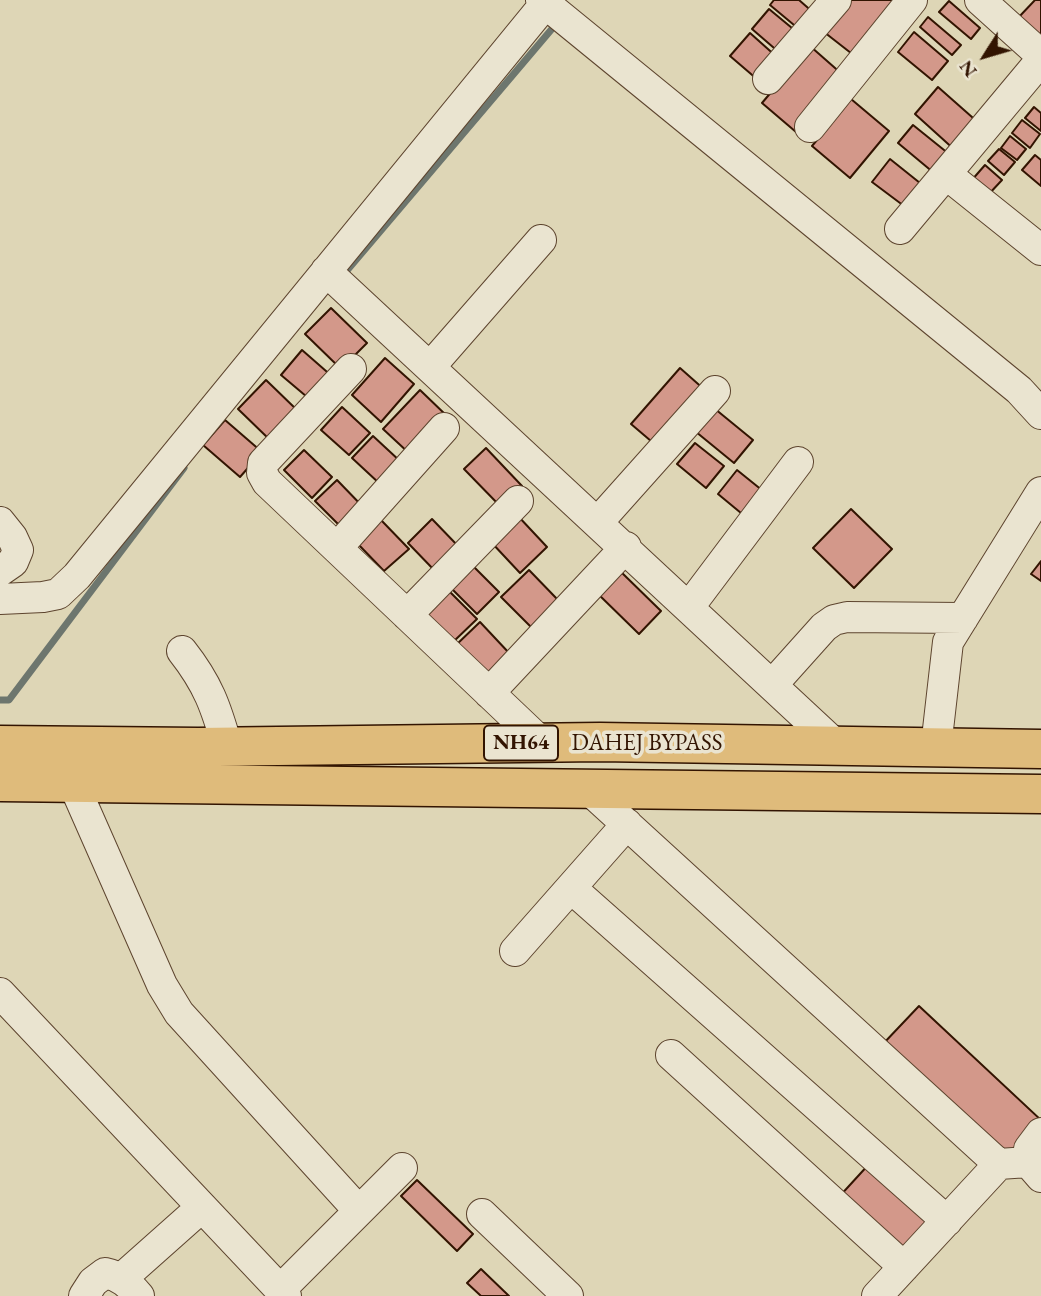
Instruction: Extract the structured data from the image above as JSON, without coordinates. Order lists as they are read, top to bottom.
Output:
{
  "streets": {
    "highway": ["NH64", "DAHEJ BYPASS"]
  },
  "north": "bottom left"
}
